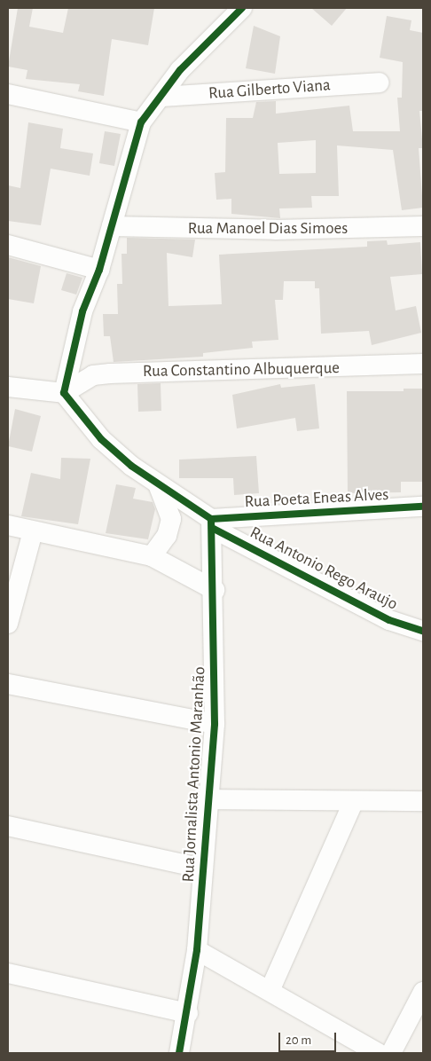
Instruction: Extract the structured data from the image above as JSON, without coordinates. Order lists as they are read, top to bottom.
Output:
{
  "streets": {
    "street": [
      "Rua Gilberto Viana",
      "Rua Manoel Dias Simoes",
      "Rua Constantino Albuquerque",
      "Rua Poeta Eneas Alves",
      "Rua Antonio Rego Araujo",
      "Rua Jornalista Antonio Maranhão"
    ]
  },
  "crossings": [
    ["Rua Poeta Eneas Alves", "Rua Antonio Rego Araujo"],
    ["Rua Poeta Eneas Alves", "Rua Jornalista Antonio Maranhão"],
    ["Rua Antonio Rego Araujo", "Rua Jornalista Antonio Maranhão"]
  ],
  "scale_bar": "20 m"
}
